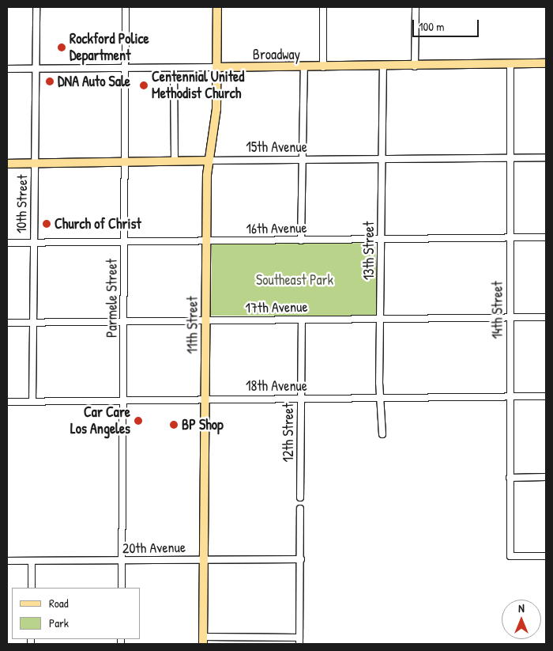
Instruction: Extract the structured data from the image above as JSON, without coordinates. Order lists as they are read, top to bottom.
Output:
{
  "streets": {
    "main road": ["Broadway", "15th Avenue", "11th Street"],
    "street": [
      "10th Street",
      "16th Avenue",
      "13th Street",
      "Parmele Street",
      "17th Avenue",
      "14th Street",
      "18th Avenue",
      "12th Street",
      "20th Avenue"
    ]
  },
  "crossings": [
    ["Broadway", "10th Street"],
    ["Broadway", "13th Street"],
    ["Broadway", "Parmele Street"],
    ["Broadway", "14th Street"],
    ["Broadway", "11th Street"],
    ["15th Avenue", "10th Street"],
    ["15th Avenue", "13th Street"],
    ["15th Avenue", "Parmele Street"],
    ["15th Avenue", "14th Street"],
    ["15th Avenue", "11th Street"],
    ["10th Street", "16th Avenue"],
    ["10th Street", "17th Avenue"],
    ["10th Street", "18th Avenue"],
    ["16th Avenue", "13th Street"],
    ["16th Avenue", "Parmele Street"],
    ["16th Avenue", "14th Street"],
    ["16th Avenue", "11th Street"],
    ["13th Street", "17th Avenue"],
    ["13th Street", "18th Avenue"],
    ["Parmele Street", "17th Avenue"],
    ["Parmele Street", "18th Avenue"],
    ["Parmele Street", "20th Avenue"],
    ["17th Avenue", "14th Street"],
    ["17th Avenue", "11th Street"],
    ["17th Avenue", "12th Street"],
    ["14th Street", "18th Avenue"],
    ["11th Street", "18th Avenue"],
    ["11th Street", "20th Avenue"],
    ["18th Avenue", "12th Street"]
  ],
  "parks": ["Southeast Park"],
  "places": [
    "Rockford Police Department",
    "DNA Auto Sale",
    "Centennial United Methodist Church",
    "Church of Christ",
    "Car Care Los Angeles",
    "BP Shop"
  ],
  "legend": ["Road", "Park"],
  "scale_bar": "100 m",
  "north": "top"
}
